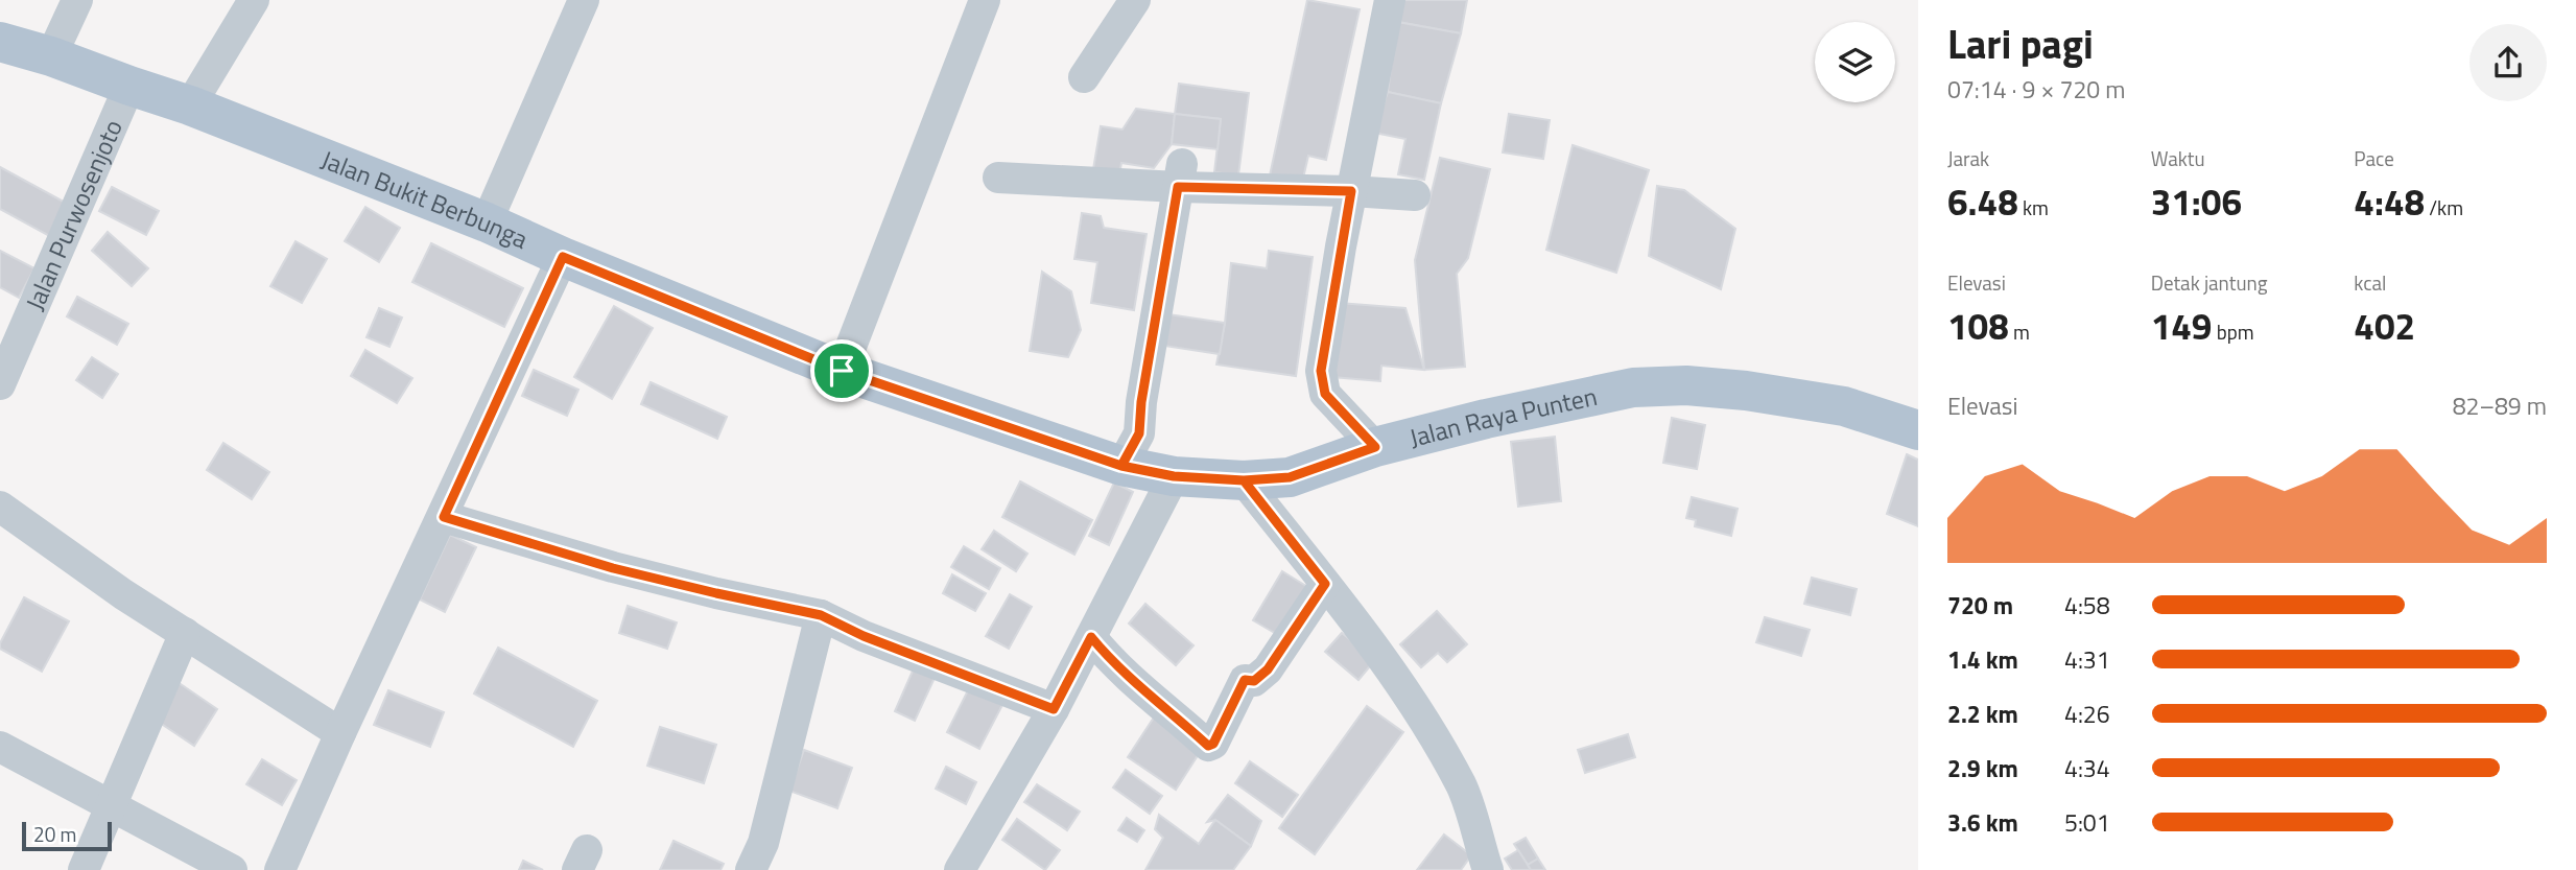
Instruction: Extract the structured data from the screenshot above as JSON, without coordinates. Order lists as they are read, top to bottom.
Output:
{
  "streets": {
    "main road": ["Jalan Bukit Berbunga", "Jalan Raya Punten"],
    "street": ["Jalan Purwosenjoto"]
  },
  "crossings": [
    ["Jalan Bukit Berbunga", "Jalan Purwosenjoto"],
    ["Jalan Bukit Berbunga", "Jalan Raya Punten"]
  ],
  "scale_bar": "20 m",
  "page": {
    "heading": ["Lari pagi", "07:14 · 9 × 720 m"],
    "stats": [
      ["Jarak", "6.48 km"],
      ["Waktu", "31:06"],
      ["Pace", "4:48 /km"],
      ["Elevasi", "108 m"],
      ["Detak jantung", "149 bpm"],
      ["kcal", "402"]
    ],
    "chart": ["Elevasi", "82–89 m"],
    "list": [
      {
        "name": "720 m",
        "note": "4:58"
      },
      {
        "name": "1.4 km",
        "note": "4:31"
      },
      {
        "name": "2.2 km",
        "note": "4:26"
      },
      {
        "name": "2.9 km",
        "note": "4:34"
      },
      {
        "name": "3.6 km",
        "note": "5:01"
      }
    ],
    "scale": "20 m"
  }
}
